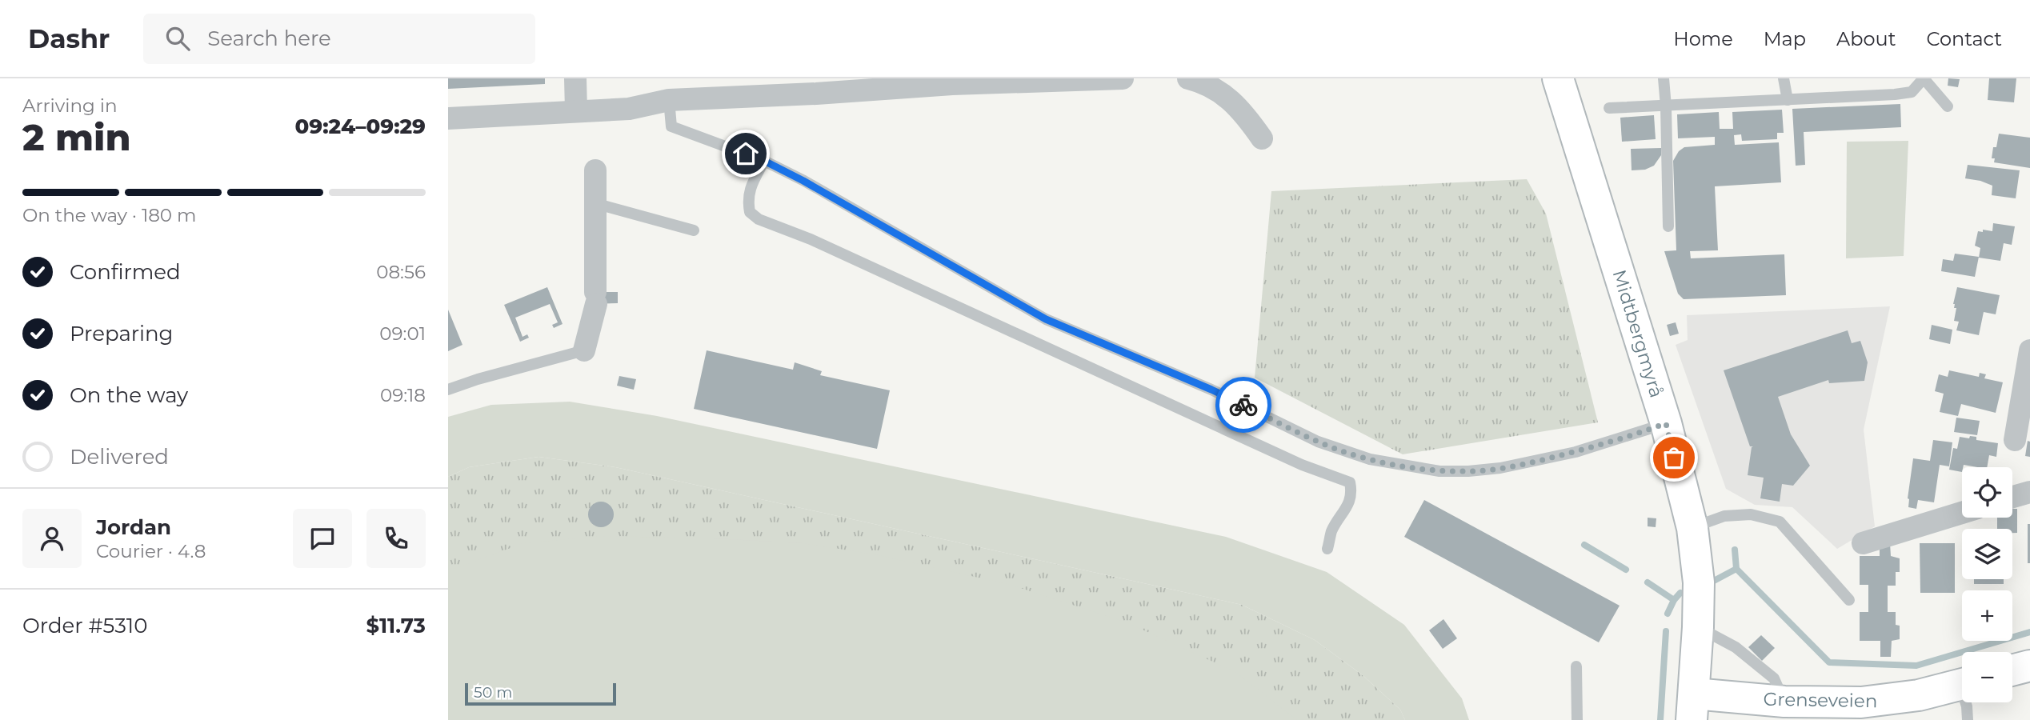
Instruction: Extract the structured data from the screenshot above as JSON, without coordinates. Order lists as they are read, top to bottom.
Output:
{
  "streets": {
    "street": ["Midtbergmyrå", "Grenseveien"]
  },
  "crossings": [
    ["Midtbergmyrå", "Grenseveien"]
  ],
  "scale_bar": "50 m",
  "page": {
    "header": "Dashr",
    "search": "Search here",
    "nav": [
      "Home",
      "Map",
      "About",
      "Contact"
    ],
    "heading": ["2 min", "Arriving in", "09:24–09:29"],
    "panel": [
      "Jordan",
      "Courier · 4.8",
      "Order #5310",
      "$11.73"
    ],
    "bar": "On the way · 180 m",
    "list": [
      ["Confirmed", "08:56"],
      ["Preparing", "09:01"],
      ["On the way", "09:18"],
      "Delivered"
    ],
    "map_buttons": ["+", "−"],
    "scale": "50 m"
  }
}
